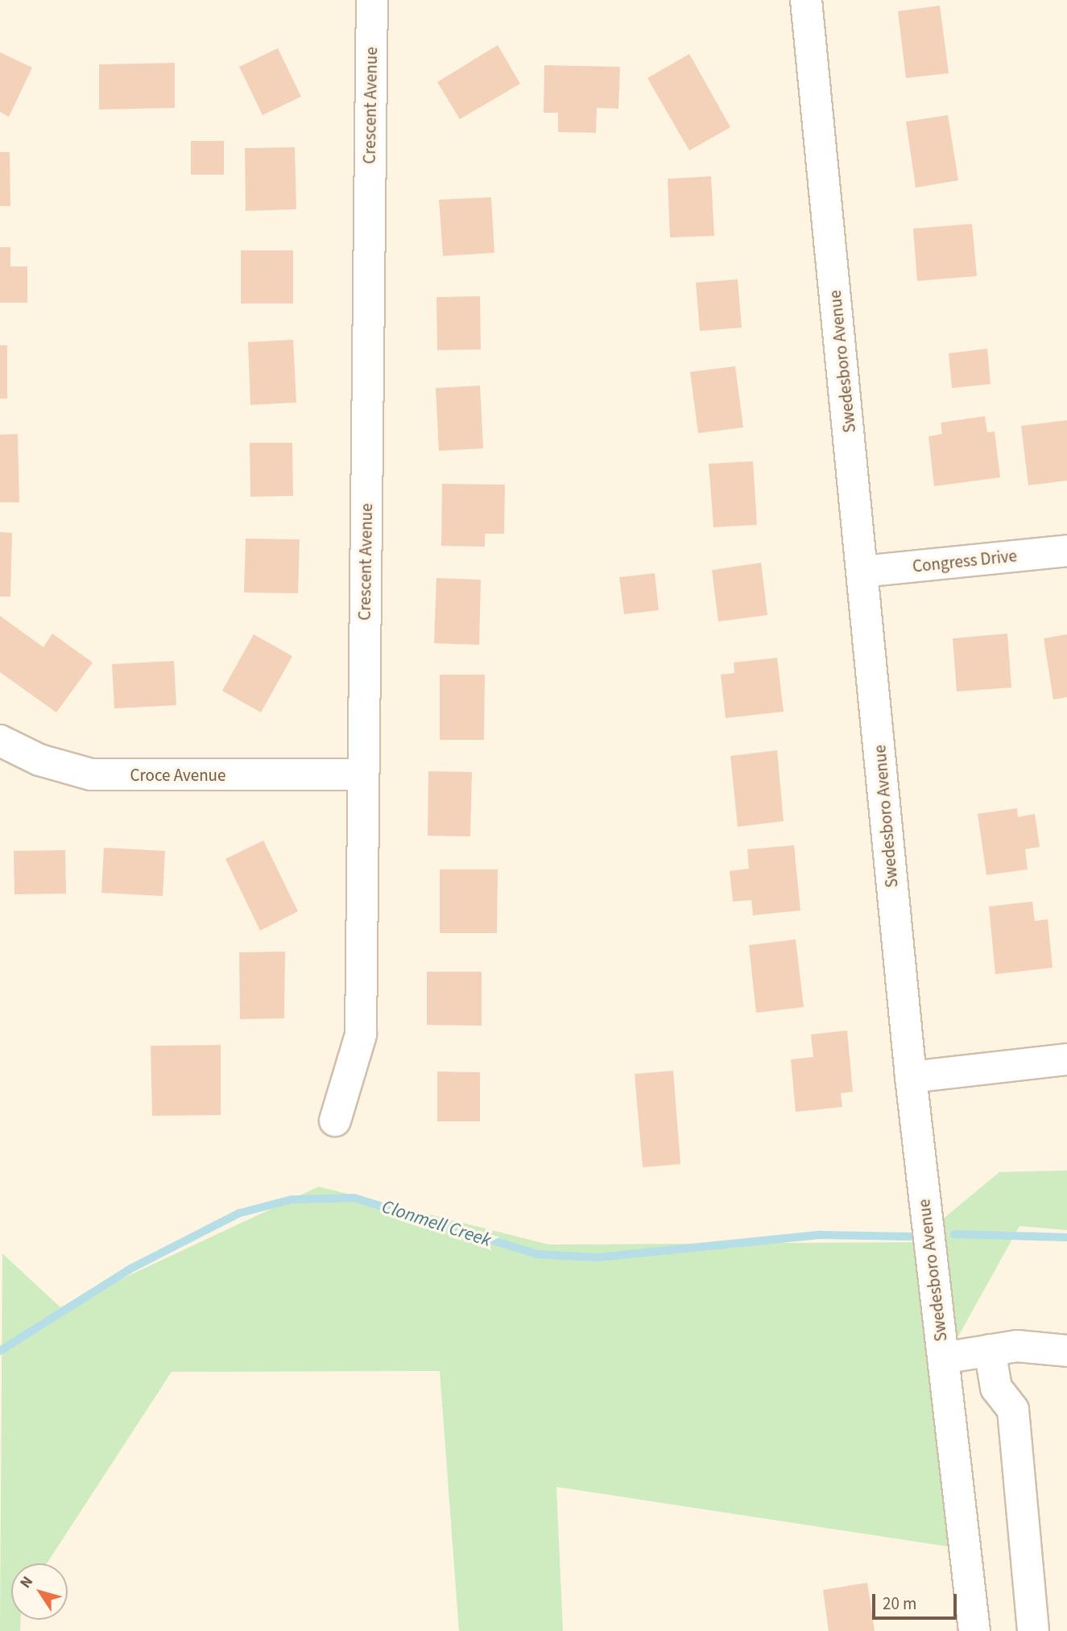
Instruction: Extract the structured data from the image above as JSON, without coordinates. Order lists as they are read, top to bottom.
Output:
{
  "streets": {
    "street": [
      "Crescent Avenue",
      "Swedesboro Avenue",
      "Congress Drive",
      "Croce Avenue"
    ]
  },
  "crossings": [
    ["Crescent Avenue", "Croce Avenue"],
    ["Swedesboro Avenue", "Congress Drive"]
  ],
  "water": ["Clonmell Creek"],
  "scale_bar": "20 m",
  "north": "top left"
}
